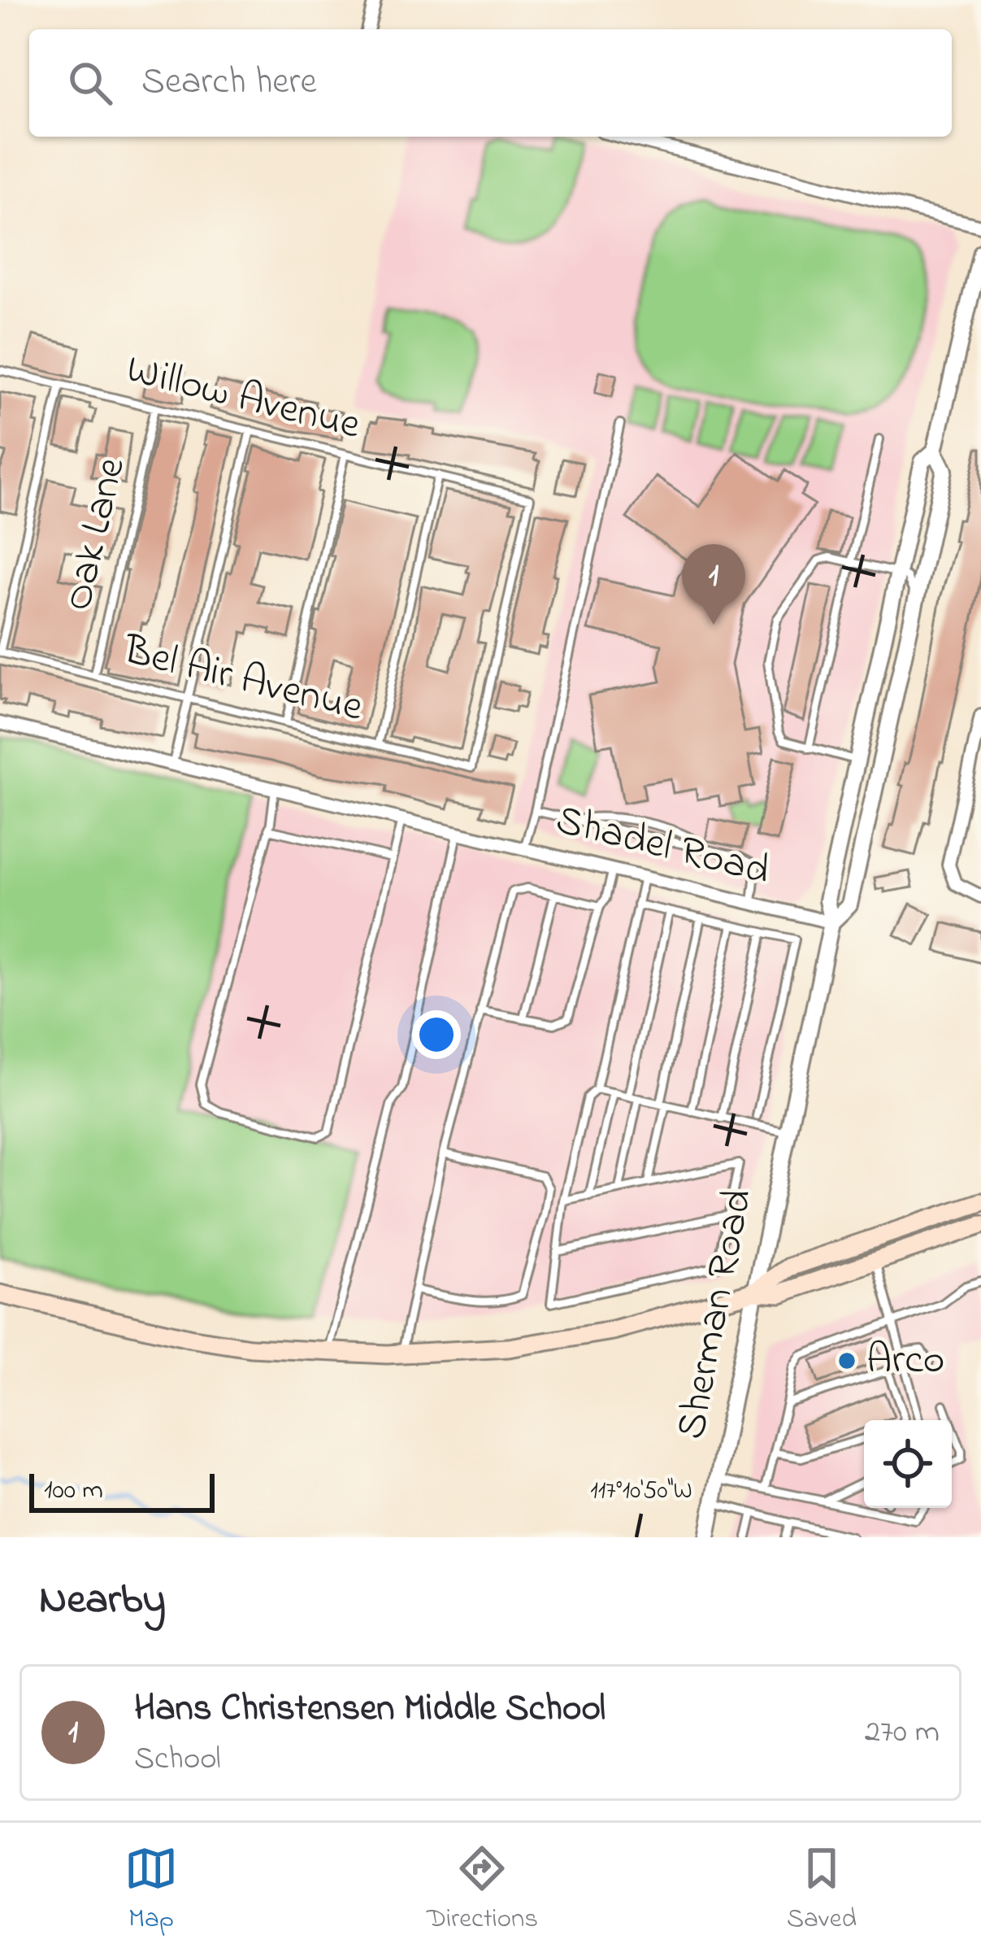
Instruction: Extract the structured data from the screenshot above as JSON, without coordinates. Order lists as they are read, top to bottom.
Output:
{
  "streets": {
    "street": ["Shadel Road", "Sherman Road"],
    "lane": ["Willow Avenue", "Oak Lane", "Bel Air Avenue"]
  },
  "crossings": [
    ["Willow Avenue", "Oak Lane"],
    ["Willow Avenue", "Bel Air Avenue"],
    ["Oak Lane", "Bel Air Avenue"],
    ["Shadel Road", "Sherman Road"]
  ],
  "places": ["Arco"],
  "scale_bar": "100 m",
  "page": {
    "search": "Search here",
    "pins": "1",
    "scale": "100 m",
    "heading": "Nearby",
    "list": [
      {
        "mark": "1",
        "name": "Hans Christensen Middle School",
        "note": "School",
        "value": "270 m"
      }
    ],
    "nav": ["Map", "Directions", "Saved"]
  },
  "coordinates": ["117°10'50\"W"]
}
